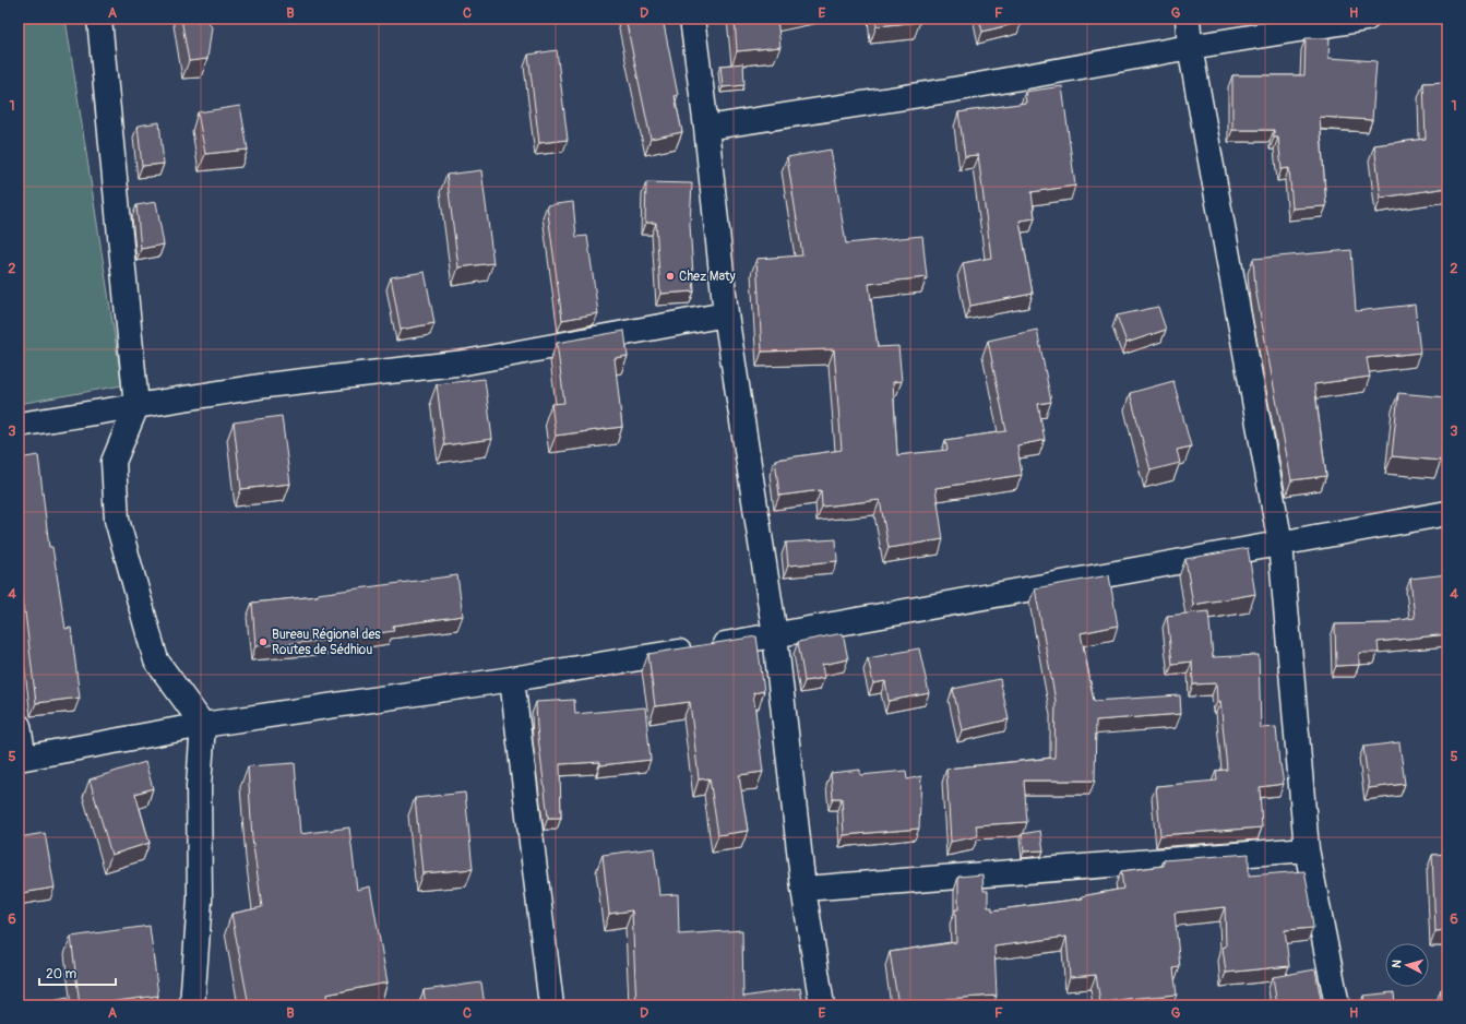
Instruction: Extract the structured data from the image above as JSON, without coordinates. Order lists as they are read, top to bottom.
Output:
{
  "places": ["Chez Maty", "Bureau Régional des Routes de Sédhiou"],
  "scale_bar": "20 m",
  "north": "left",
  "grid": {
    "columns": [
      "A",
      "B",
      "C",
      "D",
      "E",
      "F",
      "G",
      "H"
    ],
    "rows": [
      "1",
      "2",
      "3",
      "4",
      "5",
      "6"
    ]
  }
}
